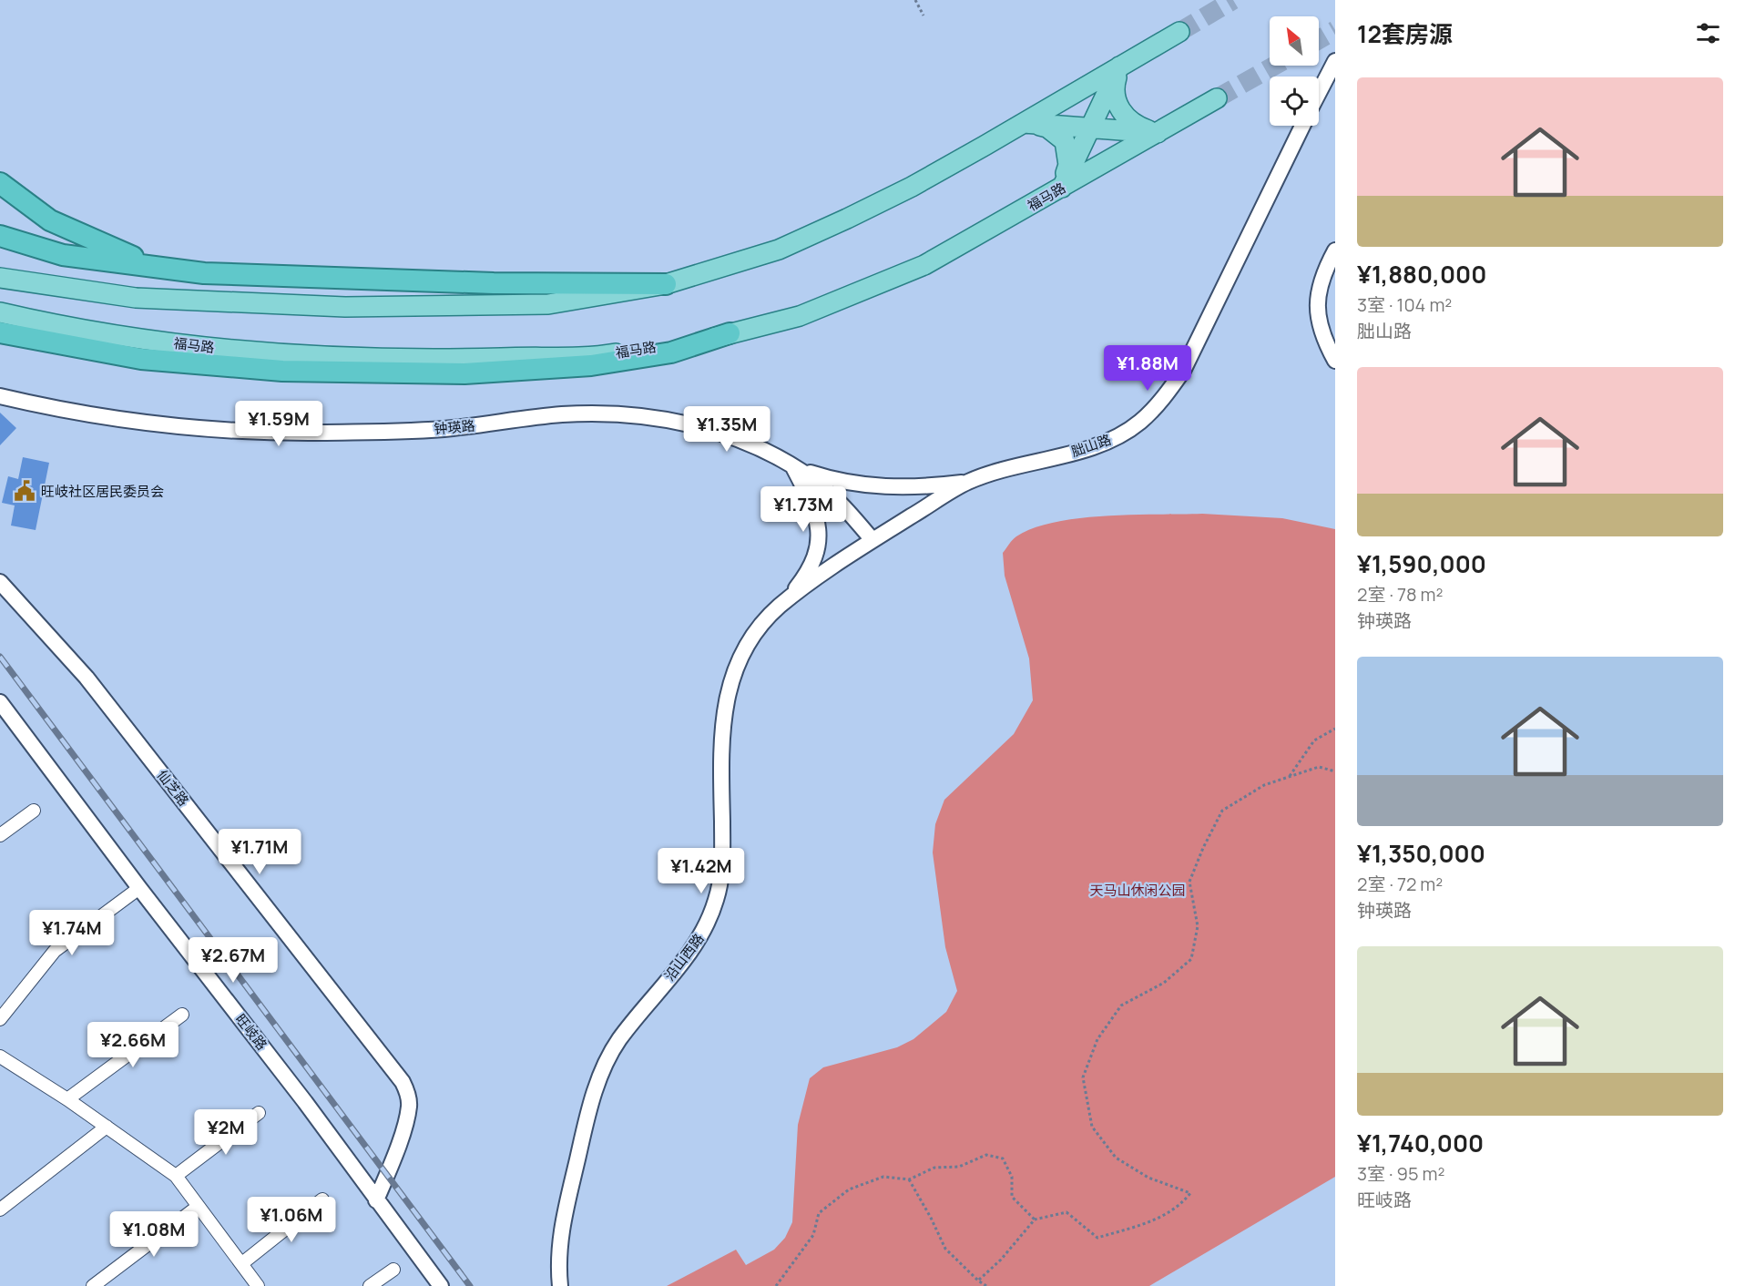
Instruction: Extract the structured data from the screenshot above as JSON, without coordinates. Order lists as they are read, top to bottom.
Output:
{
  "streets": {
    "main road": ["福马路"],
    "street": [
      "钟瑛路",
      "胐山路",
      "仙芝路",
      "沿山西路",
      "旺岐路"
    ]
  },
  "crossings": [
    ["钟瑛路", "胐山路"],
    ["钟瑛路", "沿山西路"],
    ["胐山路", "沿山西路"],
    ["仙芝路", "旺岐路"]
  ],
  "parks": ["天马山休闲公园"],
  "places": {
    "public building": ["旺岐社区居民委员会"]
  },
  "north": "top left",
  "page": {
    "heading": "12套房源",
    "list": [
      {
        "name": "¥1,880,000",
        "note": "3室 · 104 m² · 胐山路"
      },
      {
        "name": "¥1,590,000",
        "note": "2室 · 78 m² · 钟瑛路"
      },
      {
        "name": "¥1,350,000",
        "note": "2室 · 72 m² · 钟瑛路"
      },
      {
        "name": "¥1,740,000",
        "note": "3室 · 95 m² · 旺岐路"
      }
    ],
    "price": [
      "¥1.88M",
      "¥1.59M",
      "¥1.35M",
      "¥1.73M",
      "¥1.71M",
      "¥1.42M",
      "¥1.74M",
      "¥2.67M",
      "¥2.66M",
      "¥2M",
      "¥1.06M",
      "¥1.08M"
    ]
  }
}
